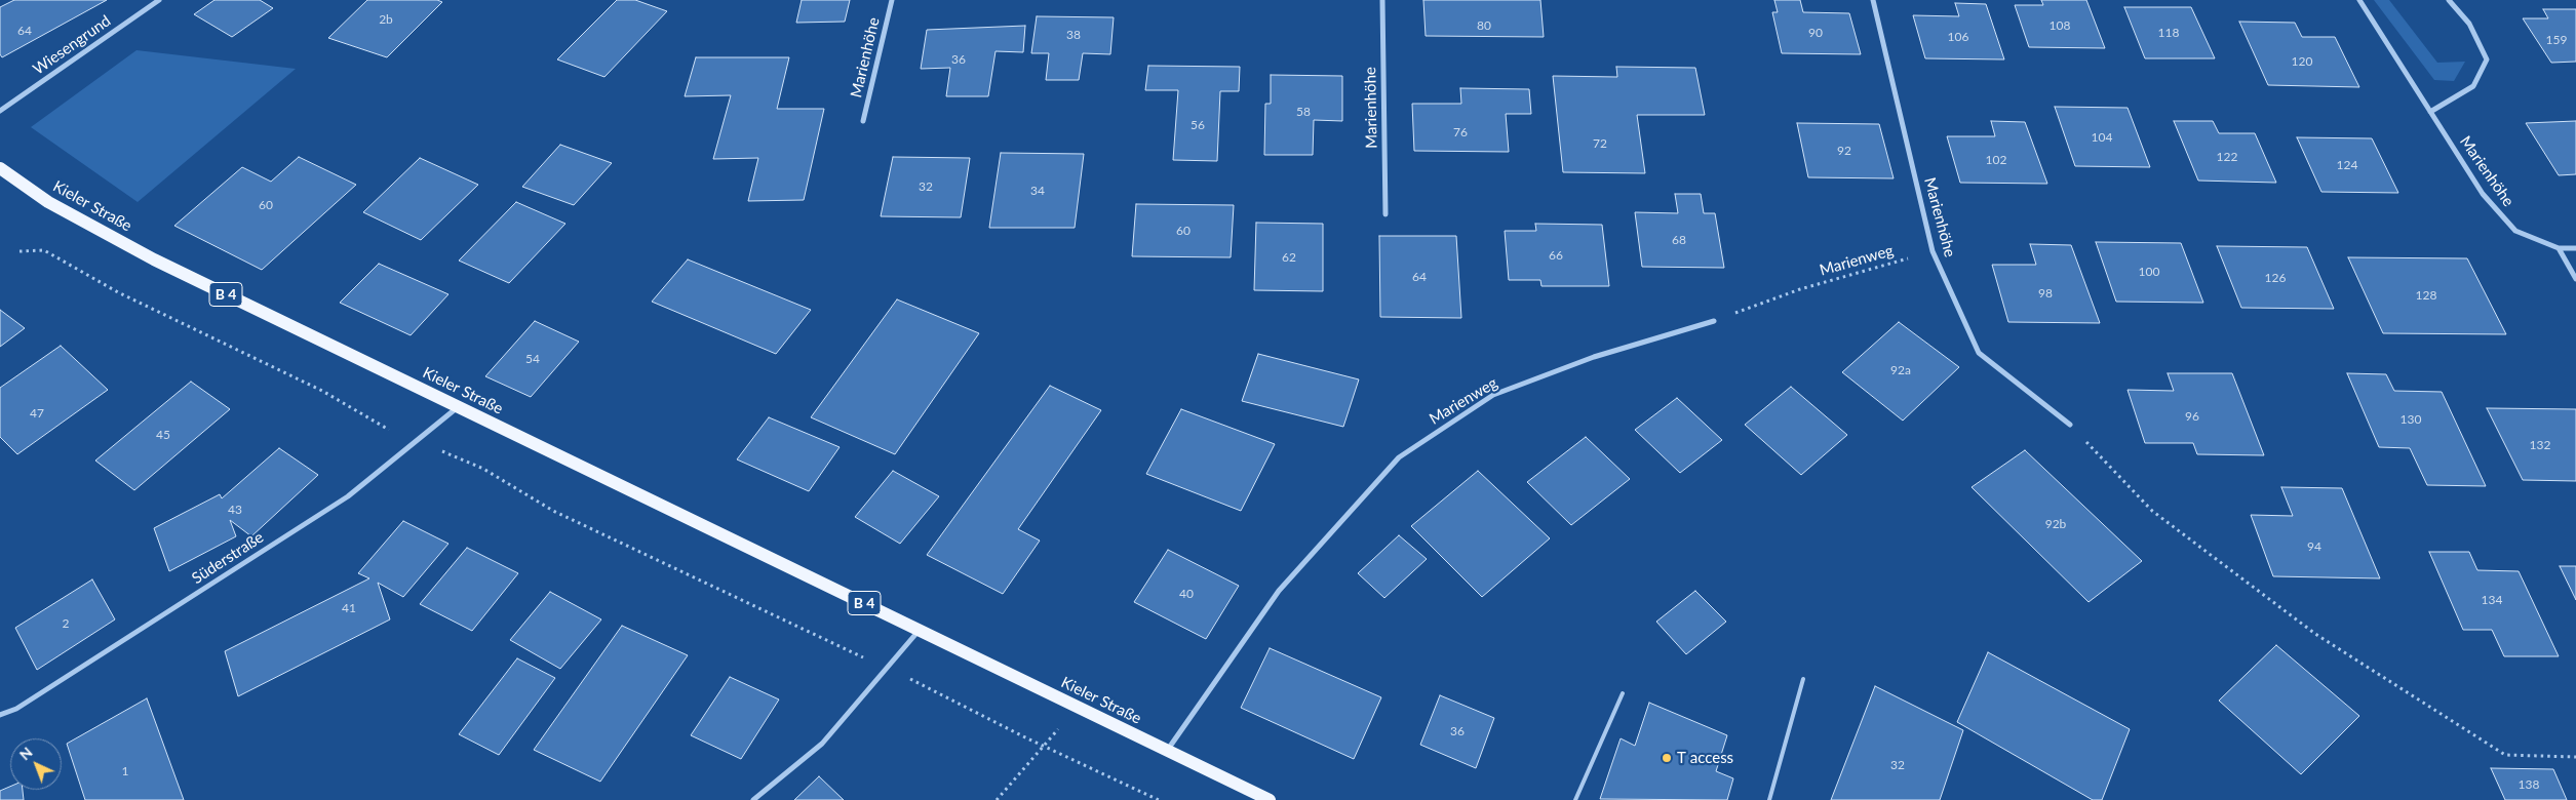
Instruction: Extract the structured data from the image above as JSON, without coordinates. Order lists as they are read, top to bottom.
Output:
{
  "streets": {
    "main road": ["Kieler Straße", "B 4"],
    "street": [
      "Wiesengrund",
      "Marienhöhe",
      "Marienweg",
      "Süderstraße"
    ]
  },
  "crossings": [
    ["Marienhöhe", "Marienweg"],
    ["Kieler Straße", "Marienweg"],
    ["Kieler Straße", "Süderstraße"]
  ],
  "places": ["T access"],
  "house_numbers": [
    "2b",
    "80",
    "108",
    "64",
    "90",
    "118",
    "38",
    "106",
    "159",
    "36",
    "120",
    "58",
    "56",
    "76",
    "104",
    "72",
    "92",
    "122",
    "102",
    "124",
    "32",
    "34",
    "60",
    "60",
    "68",
    "66",
    "62",
    "100",
    "64",
    "126",
    "98",
    "128",
    "54",
    "92a",
    "47",
    "96",
    "130",
    "45",
    "132",
    "43",
    "92b",
    "94",
    "40",
    "134",
    "41",
    "2",
    "36",
    "32",
    "1",
    "138"
  ],
  "north": "top left"
}
